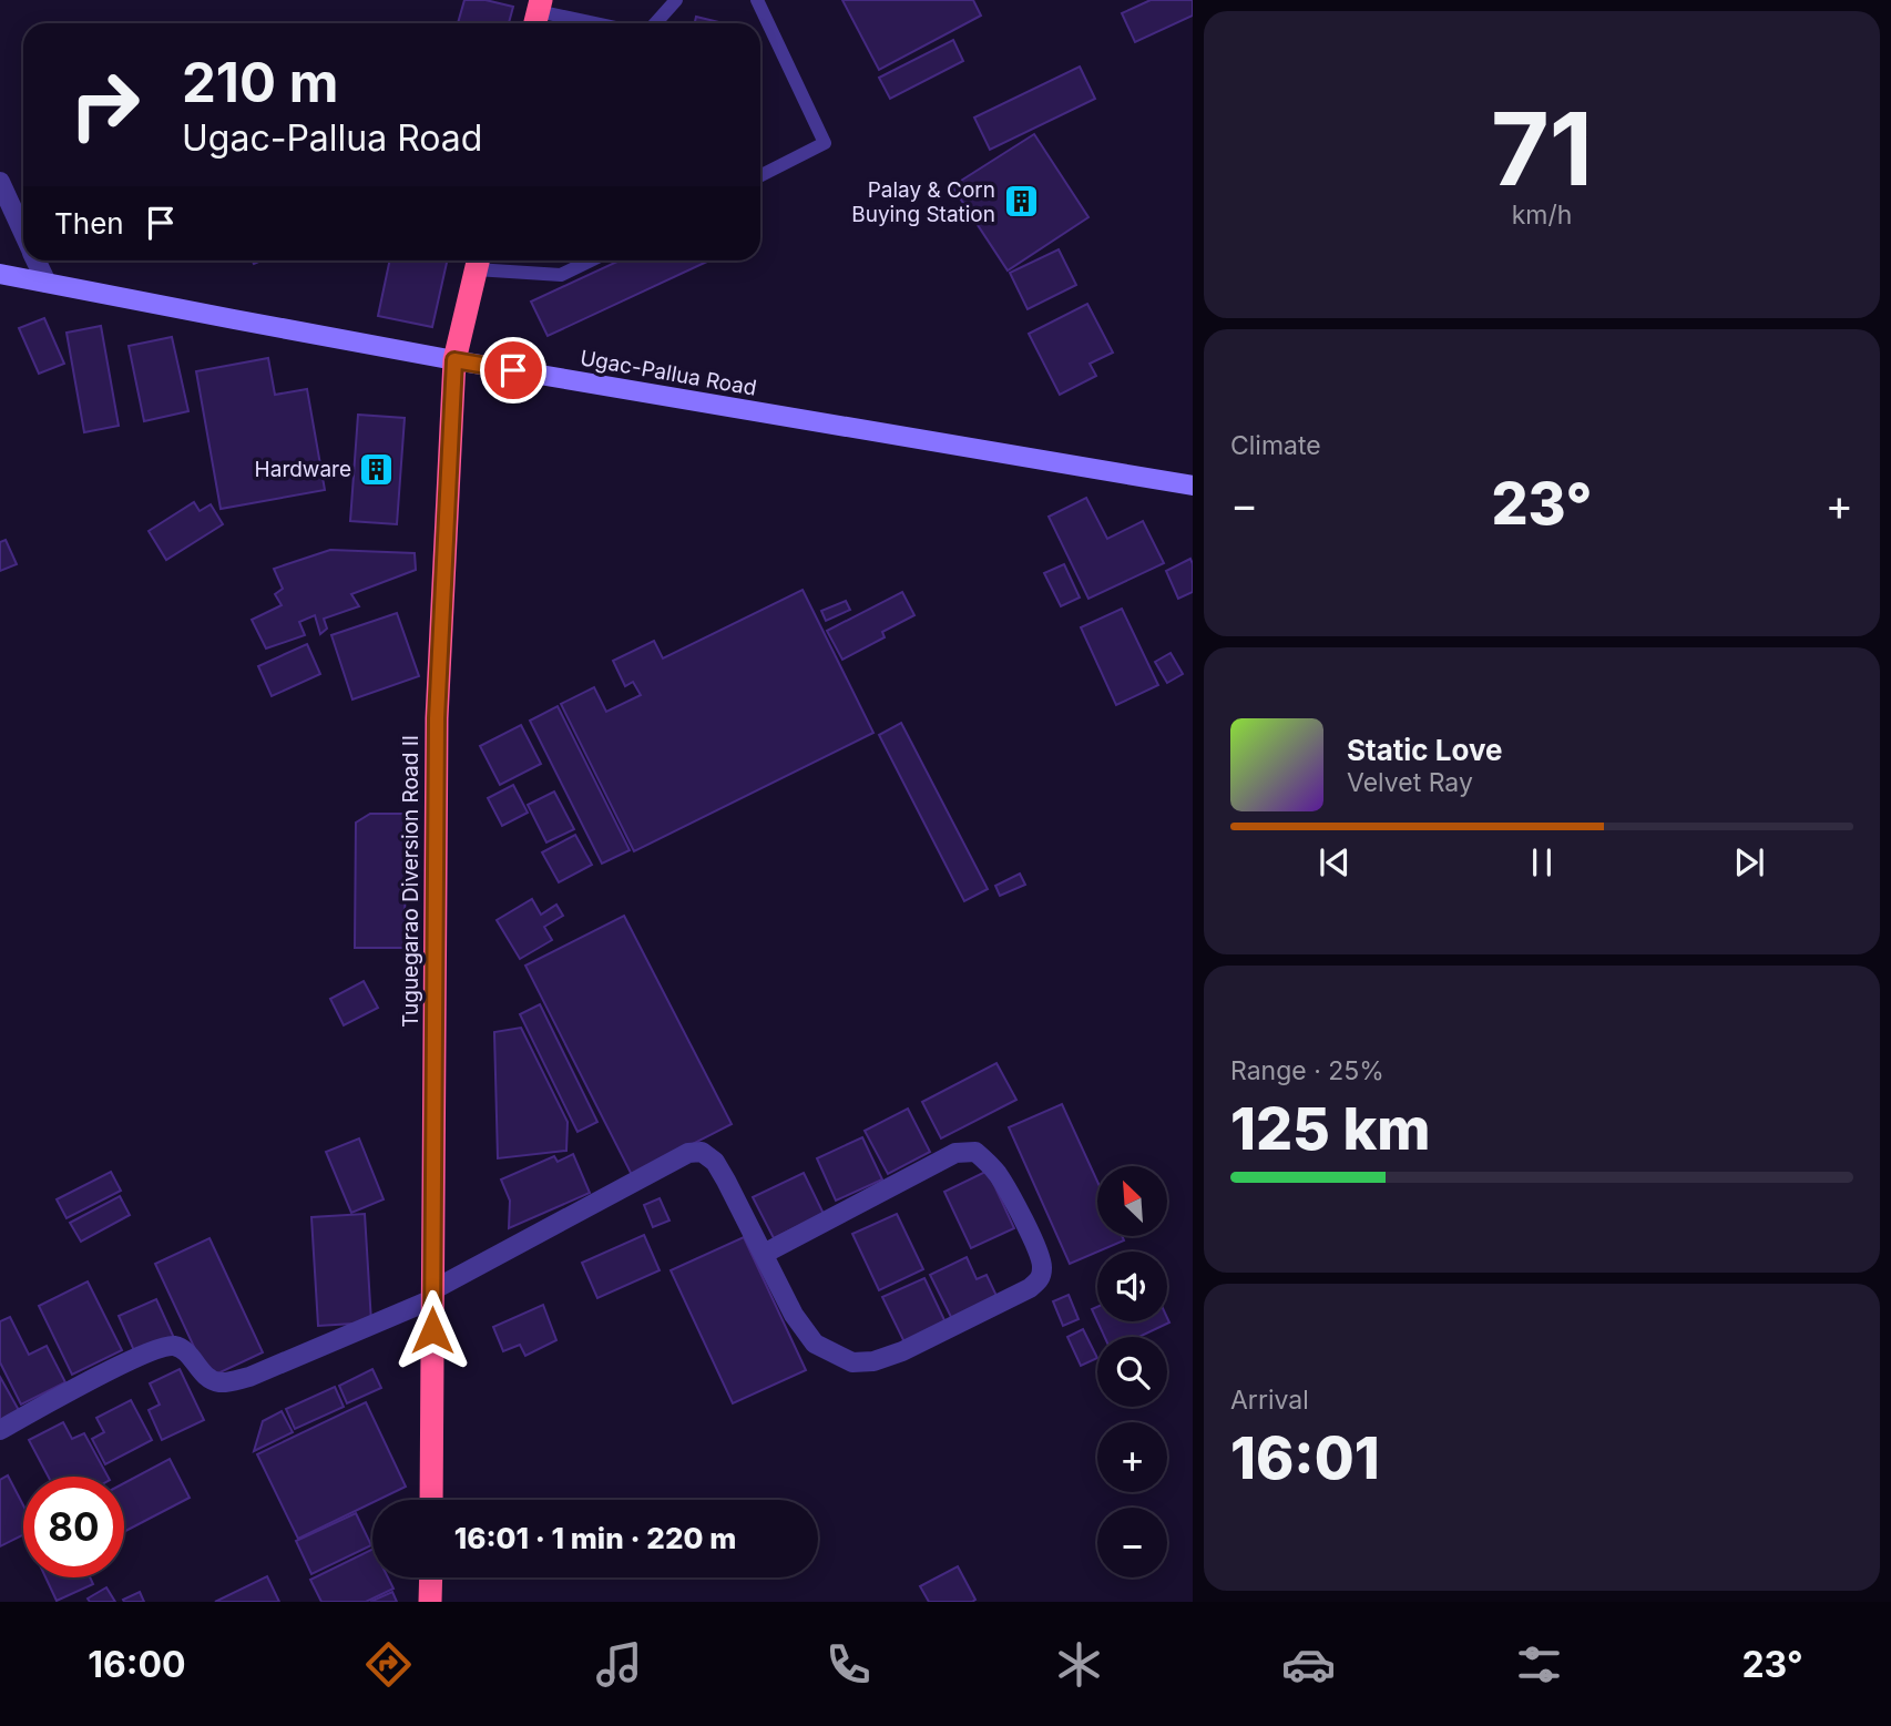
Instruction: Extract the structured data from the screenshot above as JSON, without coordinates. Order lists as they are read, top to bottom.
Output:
{
  "streets": {
    "highway": ["Tuguegarao Diversion Road Ⅱ"],
    "street": ["Ugac-Pallua Road"]
  },
  "crossings": [
    ["Ugac-Pallua Road", "Tuguegarao Diversion Road Ⅱ"]
  ],
  "places": {
    "building": ["Palay & Corn Buying Station", "Hardware"]
  },
  "north": "top left",
  "page": {
    "tile": [
      ["71", "km/h"],
      "Climate",
      ["Range · 25%", "125 km"],
      ["Arrival", "16:01"]
    ],
    "turn": ["210 m", "Ugac-Pallua Road"],
    "then": "Then",
    "heat": ["−", "23°", "+"],
    "song": ["Static Love", "Velvet Ray"],
    "map_buttons": ["+", "−"],
    "limit": "80",
    "trip": "16:01 · 1 min · 220 m",
    "tabs": ["16:00", "23°"]
  }
}
